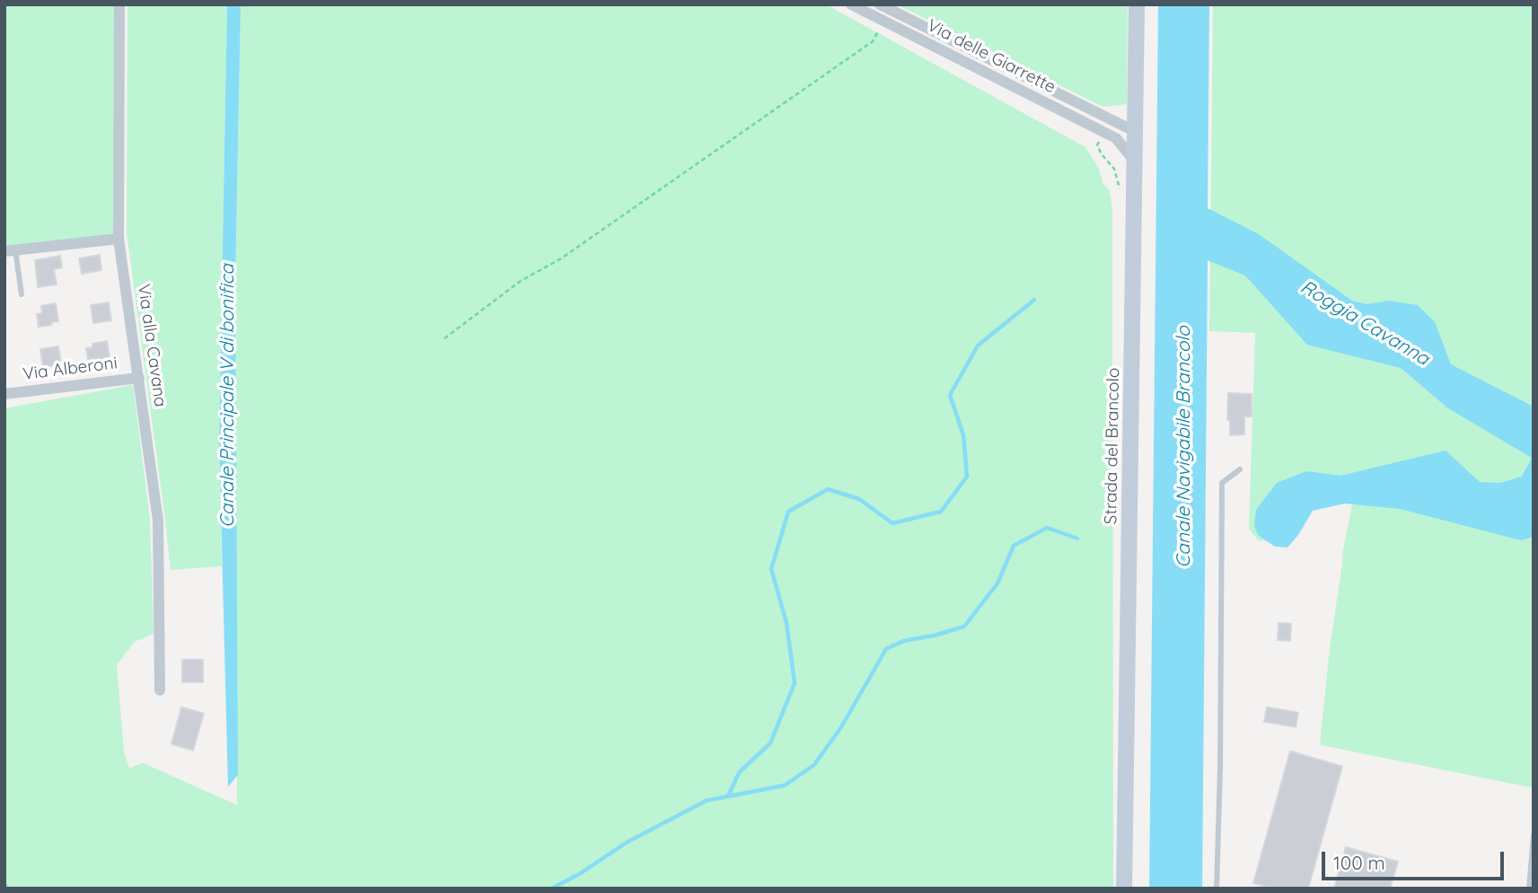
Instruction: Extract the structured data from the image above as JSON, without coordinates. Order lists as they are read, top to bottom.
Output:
{
  "streets": {
    "street": [
      "Via delle Giarrette",
      "Via alla Cavana",
      "Via Alberoni",
      "Strada del Brancolo"
    ]
  },
  "crossings": [
    ["Via delle Giarrette", "Strada del Brancolo"],
    ["Via alla Cavana", "Via Alberoni"]
  ],
  "water": ["Roggia Cavanna", "Canale Principale V di bonifica", "Canale Navigabile Brancolo"],
  "scale_bar": "100 m"
}
